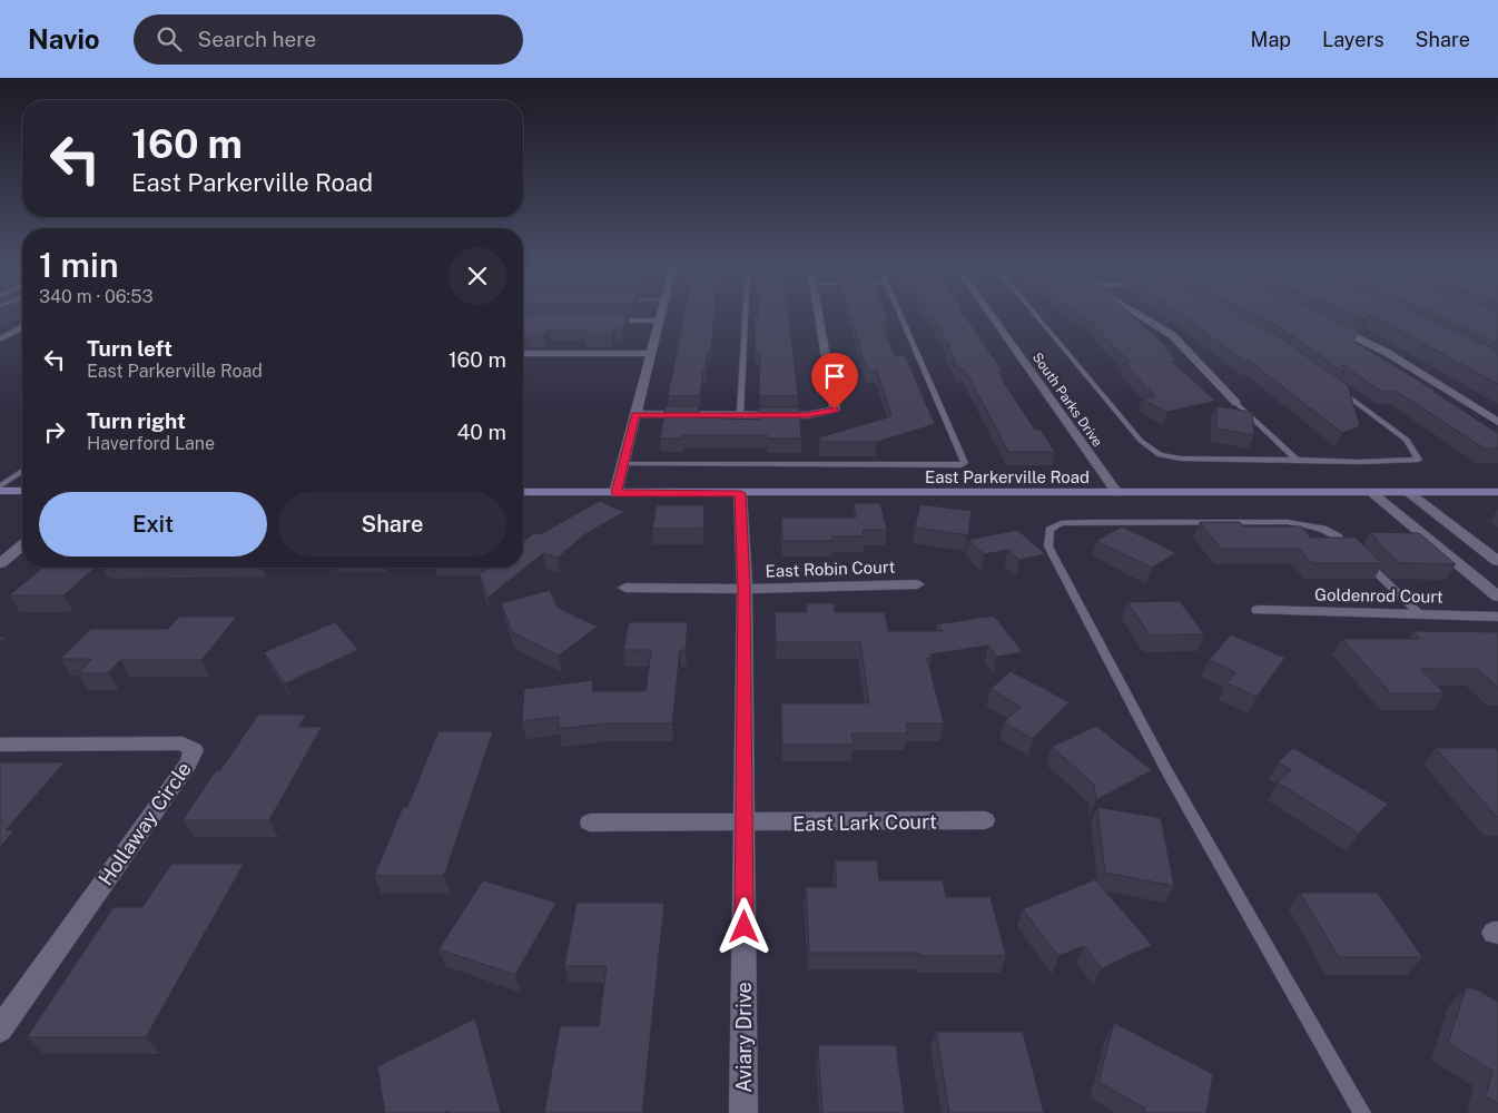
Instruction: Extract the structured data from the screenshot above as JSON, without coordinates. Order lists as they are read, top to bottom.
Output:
{
  "streets": {
    "main road": ["East Parkerville Road"],
    "street": [
      "South Parks Drive",
      "East Robin Court",
      "Goldenrod Court",
      "East Lark Court",
      "Hollaway Circle",
      "Aviary Drive"
    ]
  },
  "crossings": [
    ["South Parks Drive", "East Parkerville Road"],
    ["East Parkerville Road", "Aviary Drive"],
    ["East Robin Court", "Aviary Drive"],
    ["East Lark Court", "Aviary Drive"]
  ],
  "page": {
    "header": "Navio",
    "search": "Search here",
    "nav": ["Map", "Layers", "Share"],
    "turn": ["160 m", "East Parkerville Road"],
    "heading": ["1 min", "340 m · 06:53"],
    "list": [
      {
        "name": "Turn left",
        "note": "East Parkerville Road",
        "value": "160 m"
      },
      {
        "name": "Turn right",
        "note": "Haverford Lane",
        "value": "40 m"
      }
    ],
    "buttons": ["Exit", "Share"]
  }
}
